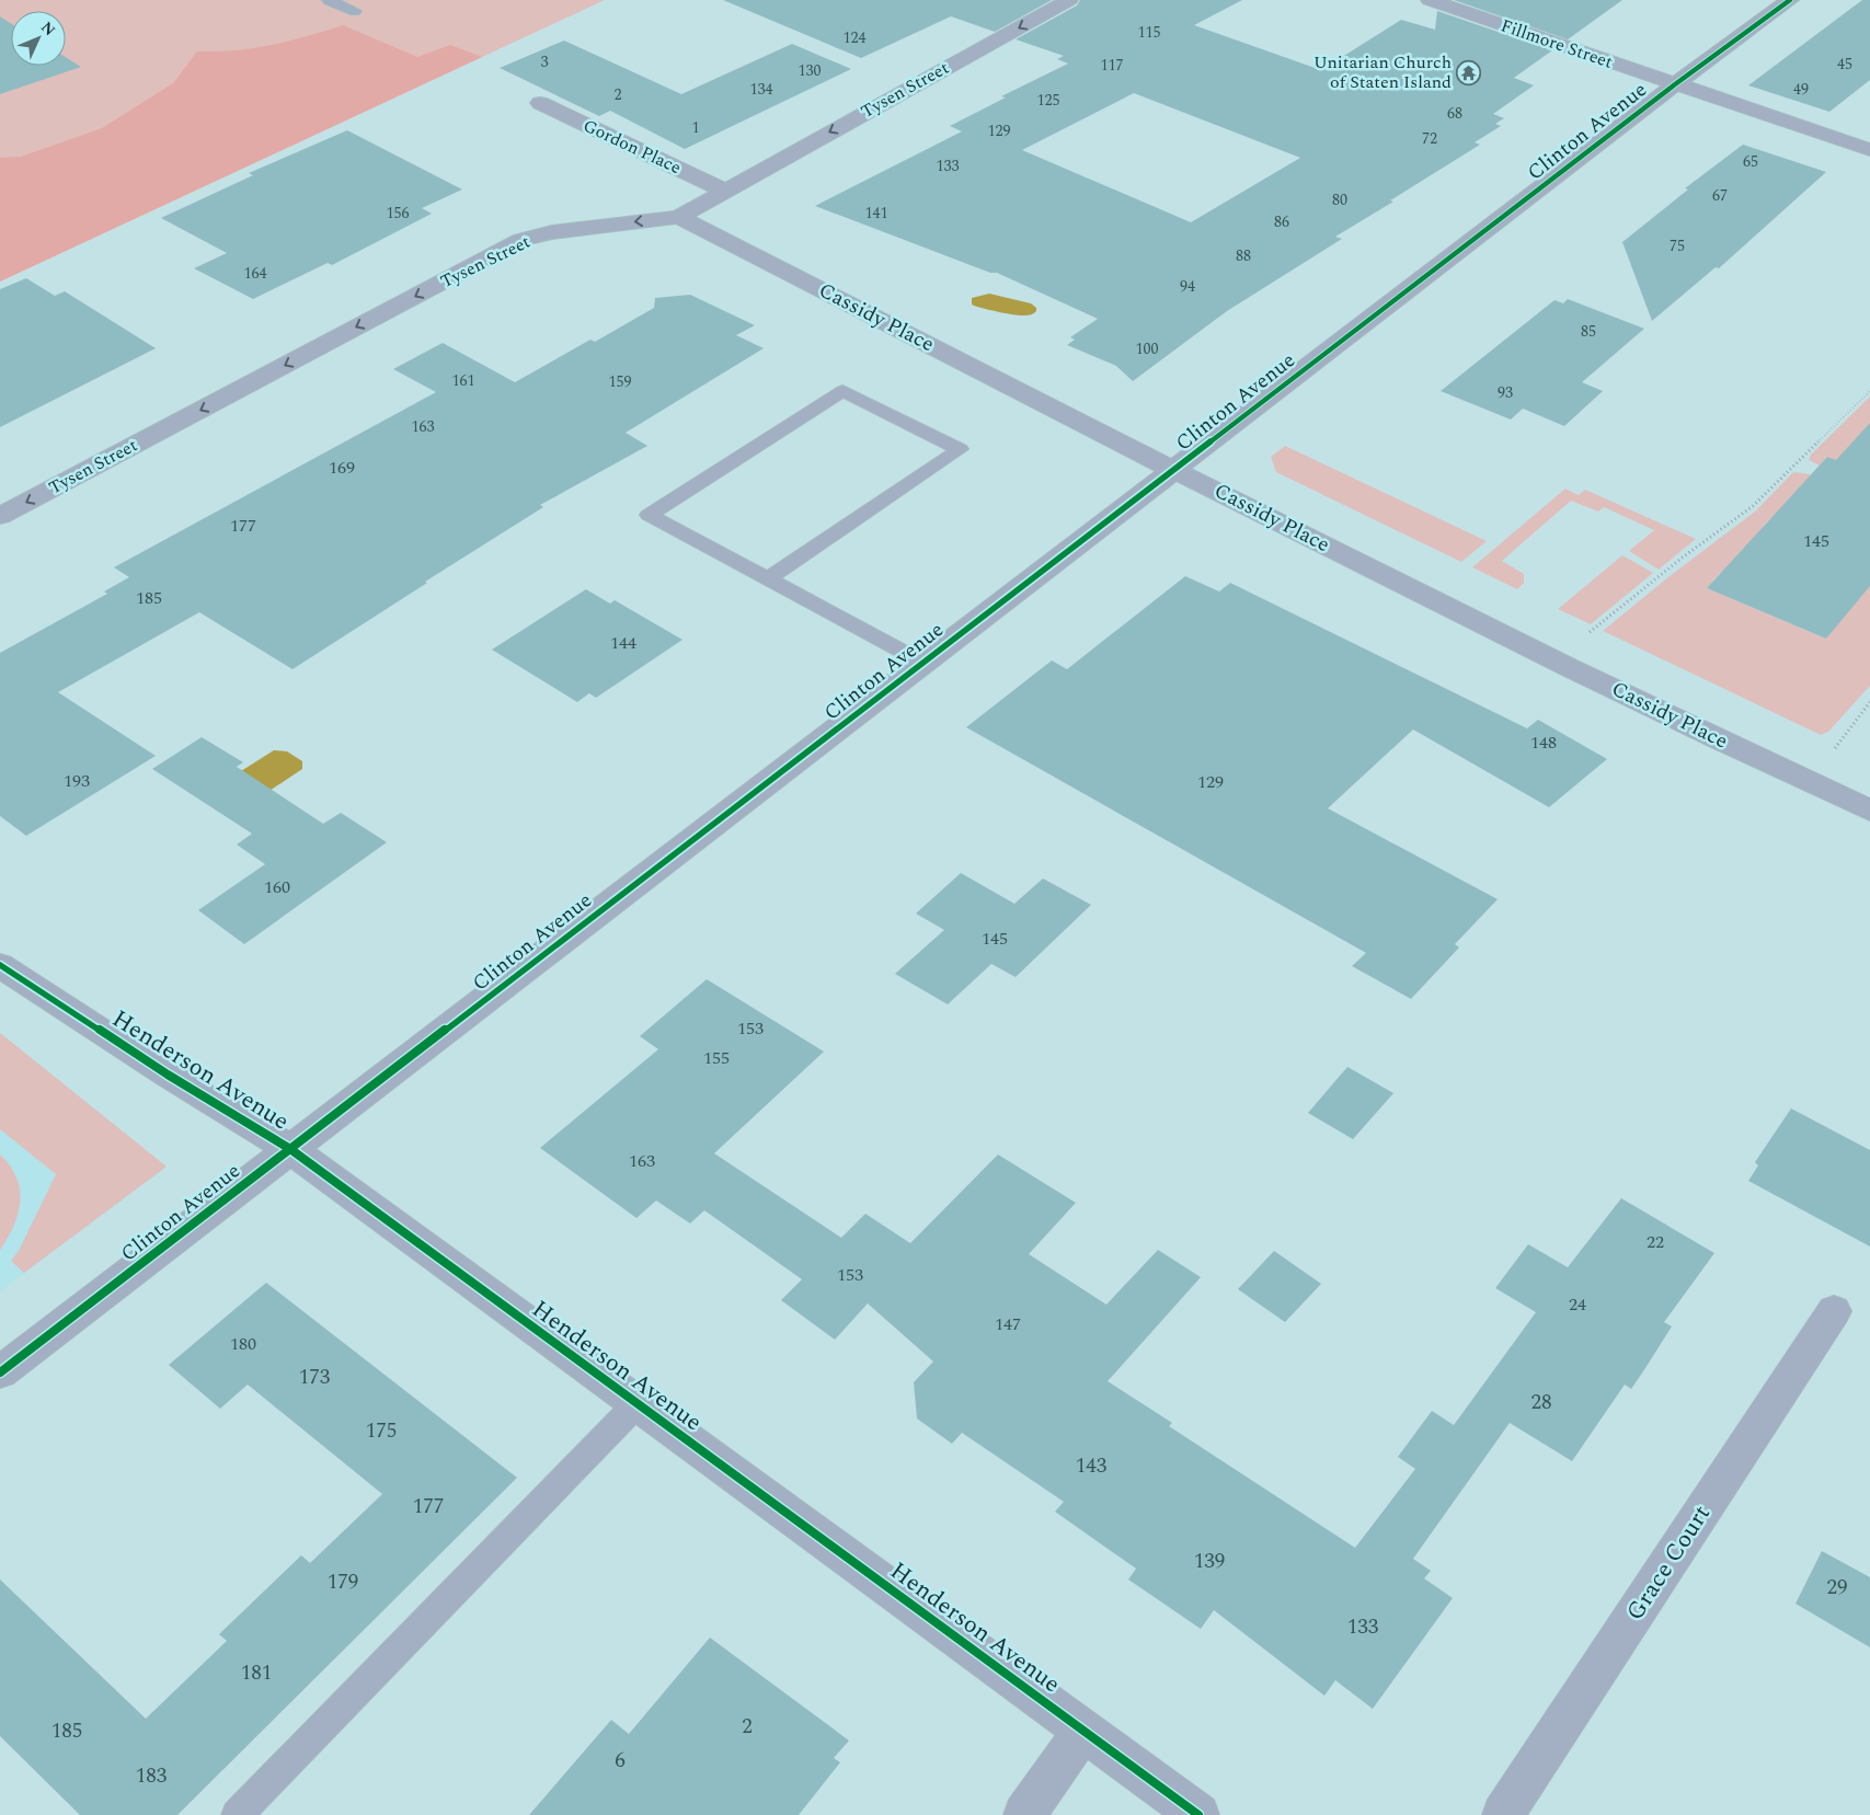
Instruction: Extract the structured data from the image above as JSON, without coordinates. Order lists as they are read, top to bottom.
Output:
{
  "streets": {
    "street": [
      "Fillmore Street",
      "Tysen Street",
      "Clinton Avenue",
      "Gordon Place",
      "Cassidy Place",
      "Henderson Avenue",
      "Grace Court"
    ]
  },
  "crossings": [
    ["Fillmore Street", "Clinton Avenue"],
    ["Tysen Street", "Gordon Place"],
    ["Tysen Street", "Cassidy Place"],
    ["Clinton Avenue", "Cassidy Place"],
    ["Clinton Avenue", "Henderson Avenue"]
  ],
  "one_way": ["Tysen Street"],
  "places": {
    "temple": ["Unitarian Church of Staten Island"]
  },
  "house_numbers": [
    "115",
    "124",
    "3",
    "45",
    "117",
    "130",
    "134",
    "49",
    "2",
    "125",
    "68",
    "1",
    "129",
    "72",
    "65",
    "133",
    "67",
    "80",
    "156",
    "141",
    "86",
    "75",
    "88",
    "164",
    "94",
    "85",
    "100",
    "161",
    "159",
    "93",
    "163",
    "169",
    "177",
    "145",
    "185",
    "144",
    "148",
    "193",
    "129",
    "160",
    "145",
    "153",
    "155",
    "163",
    "22",
    "153",
    "24",
    "147",
    "180",
    "173",
    "28",
    "175",
    "143",
    "177",
    "139",
    "179",
    "29",
    "133",
    "181",
    "2",
    "185",
    "6",
    "183"
  ],
  "north": "top right"
}
